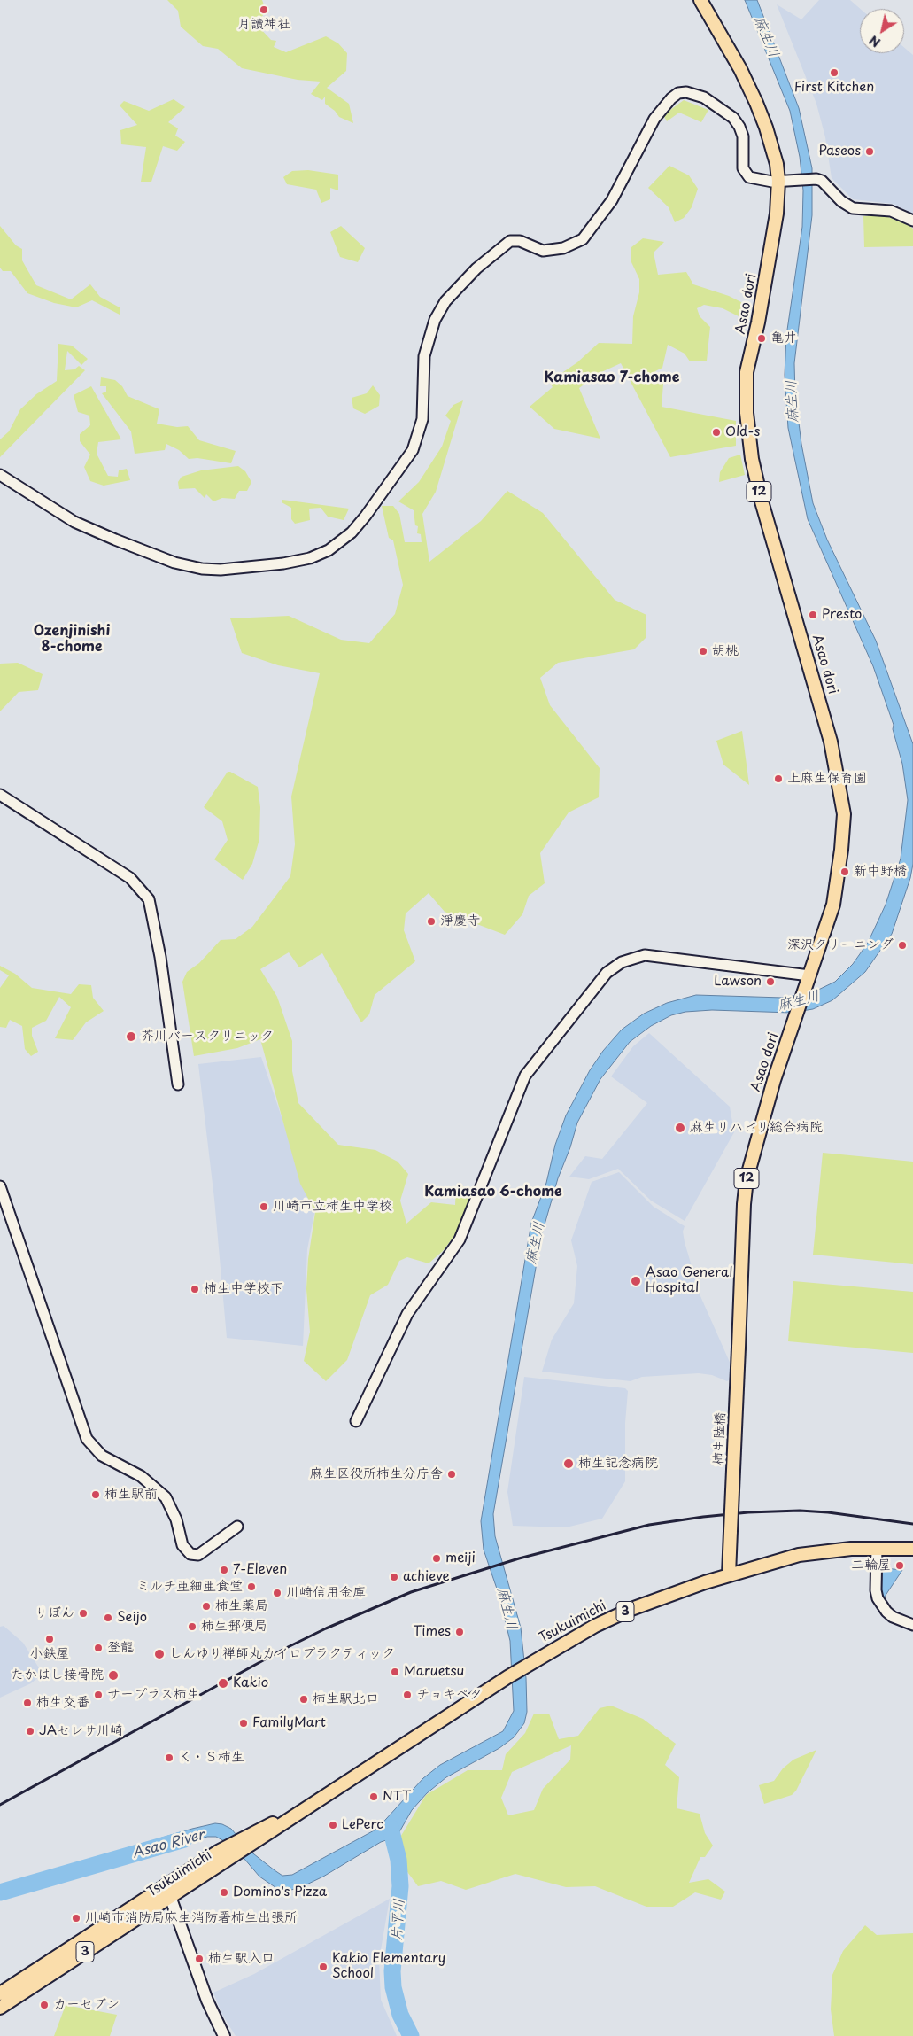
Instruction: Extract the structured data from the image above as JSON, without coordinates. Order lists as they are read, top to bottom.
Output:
{
  "streets": {
    "main road": [
      "Asao dori",
      "12",
      "柿生陸橋",
      "3",
      "Tsukuimichi"
    ]
  },
  "crossings": [
    ["Asao dori", "柿生陸橋"],
    ["柿生陸橋", "Tsukuimichi"]
  ],
  "districts": ["Kamiasao 7-chome", "Ozenjinishi 8-chome", "Kamiasao 6-chome"],
  "water": ["麻生川", "Asao River", "片平川"],
  "places": [
    "月讀神社",
    "First Kitchen",
    "Paseos",
    "亀井",
    "Old-s",
    "Presto",
    "胡桃",
    "上麻生保育園",
    "新中野橋",
    "淨慶寺",
    "深沢クリーニング",
    "Lawson",
    "芥川バースクリニック",
    "麻生リハビリ総合病院",
    "川崎市立柿生中学校",
    "Asao General Hospital",
    "柿生中学校下",
    "柿生記念病院",
    "麻生区役所柿生分庁舎",
    "柿生駅前",
    "meiji",
    "二輪屋",
    "7-Eleven",
    "achieve",
    "ミルチ亜細亜食堂",
    "川崎信用金庫",
    "柿生薬局",
    "りぼん",
    "Seijo",
    "柿生郵便局",
    "Times",
    "小鉄屋",
    "登龍",
    "しんゆり禅師丸カイロプラクティック",
    "Maruetsu",
    "たかはし接骨院",
    "Kakio",
    "サープラス柿生",
    "チョキペタ",
    "柿生駅北口",
    "柿生交番",
    "FamilyMart",
    "JAセレサ川崎",
    "Ｋ・Ｓ柿生",
    "NTT",
    "LePerc",
    "Domino's Pizza",
    "川崎市消防局麻生消防署柿生出張所",
    "柿生駅入口",
    "Kakio Elementary School",
    "カーセブン"
  ],
  "north": "bottom left"
}
